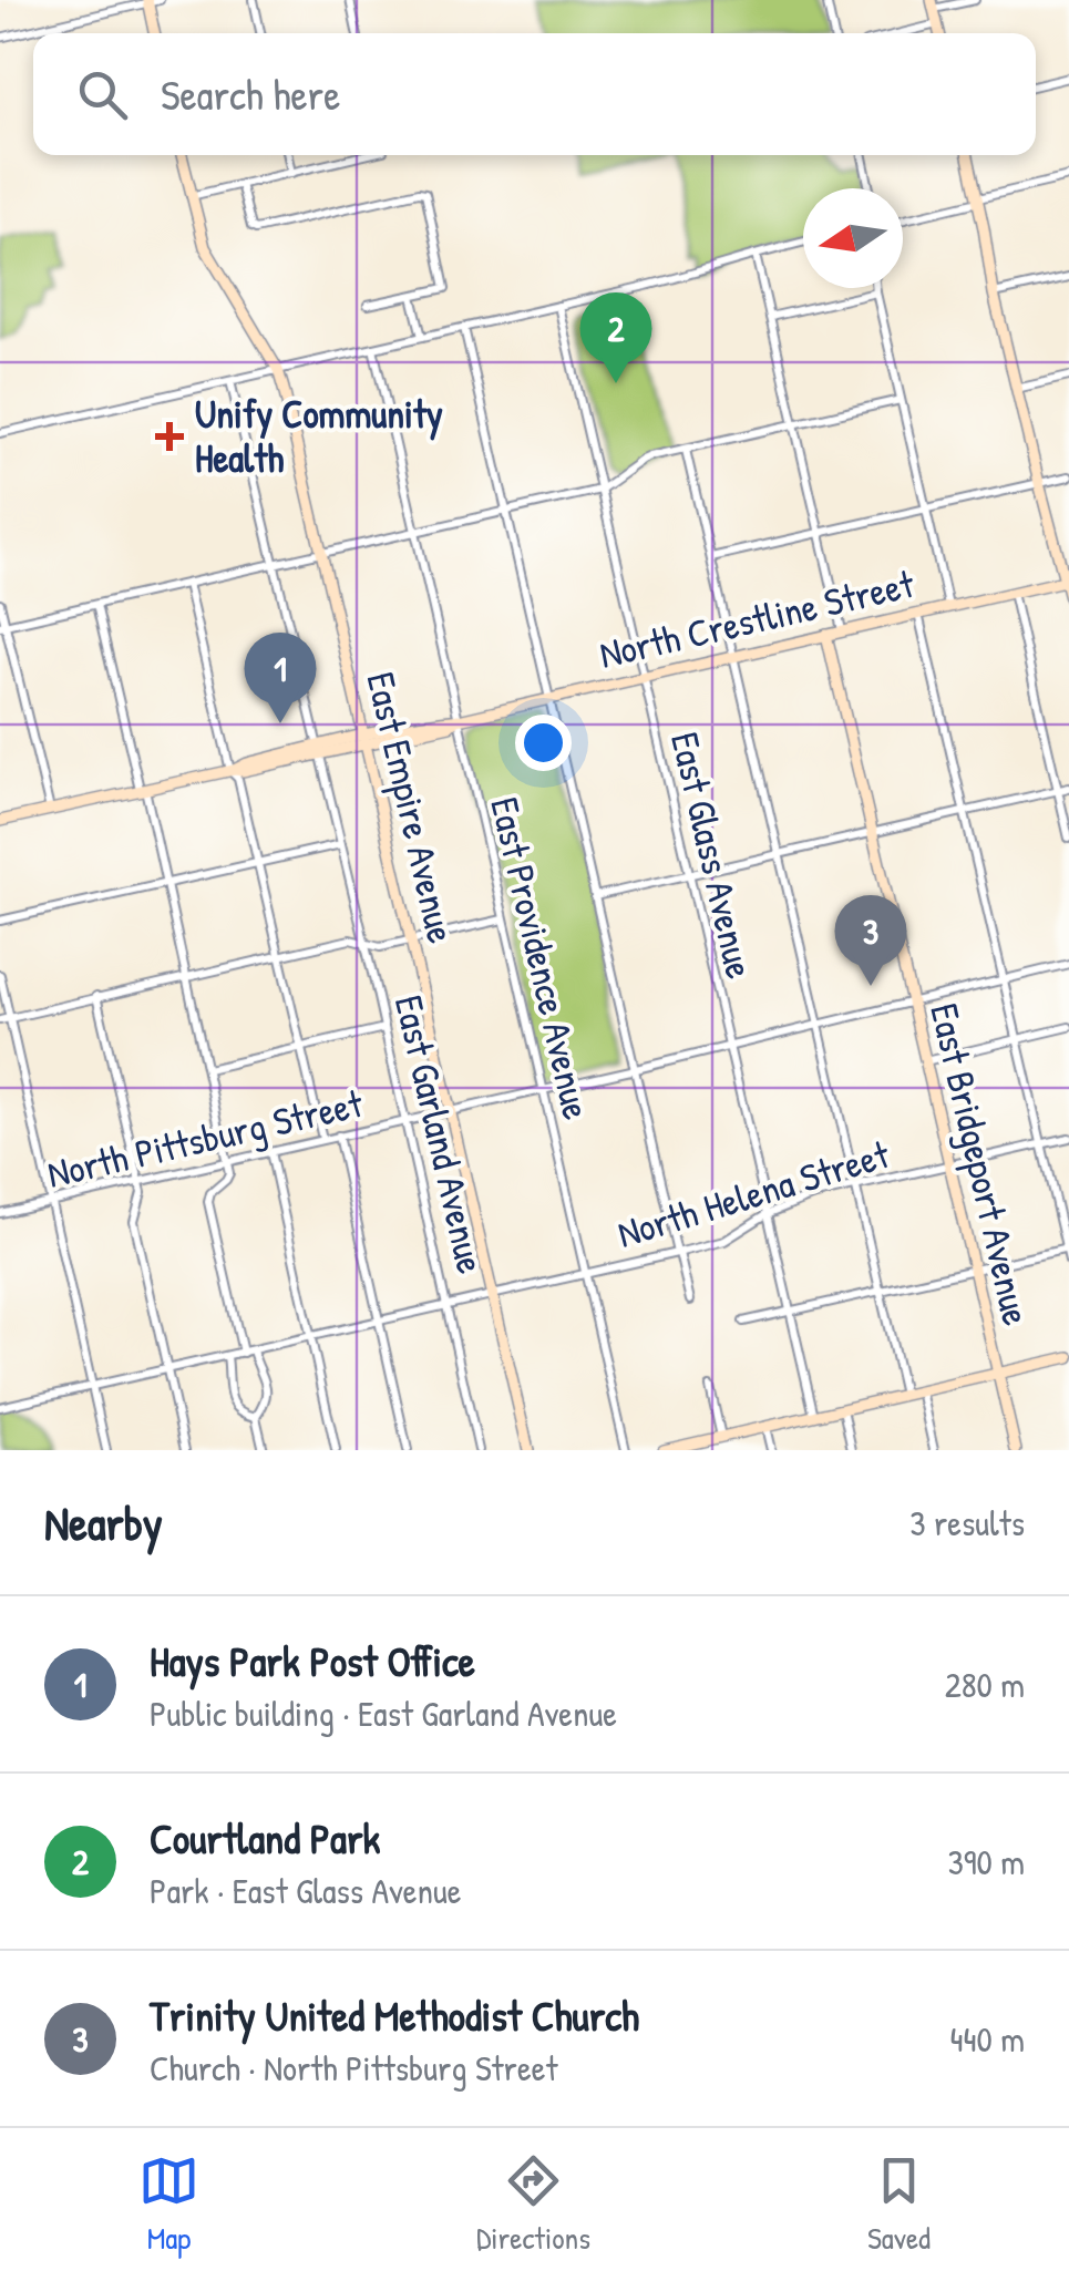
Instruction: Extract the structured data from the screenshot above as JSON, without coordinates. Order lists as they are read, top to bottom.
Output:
{
  "streets": {
    "street": [
      "North Crestline Street",
      "East Empire Avenue",
      "East Glass Avenue",
      "East Providence Avenue",
      "East Garland Avenue",
      "North Pittsburg Street",
      "East Bridgeport Avenue",
      "North Helena Street"
    ]
  },
  "crossings": [
    ["North Crestline Street", "East Empire Avenue"],
    ["North Crestline Street", "East Glass Avenue"],
    ["North Crestline Street", "East Providence Avenue"],
    ["North Crestline Street", "East Garland Avenue"],
    ["North Crestline Street", "East Bridgeport Avenue"],
    ["East Empire Avenue", "North Pittsburg Street"],
    ["East Empire Avenue", "North Helena Street"],
    ["East Glass Avenue", "North Pittsburg Street"],
    ["East Glass Avenue", "North Helena Street"],
    ["East Providence Avenue", "North Pittsburg Street"],
    ["East Providence Avenue", "North Helena Street"],
    ["East Garland Avenue", "North Pittsburg Street"],
    ["East Garland Avenue", "North Helena Street"],
    ["North Pittsburg Street", "East Bridgeport Avenue"],
    ["East Bridgeport Avenue", "North Helena Street"]
  ],
  "places": {
    "health": ["Unify Community Health"]
  },
  "north": "left",
  "page": {
    "search": "Search here",
    "pins": ["2", "1", "3"],
    "heading": ["Nearby", "3 results"],
    "list": [
      {
        "mark": "1",
        "name": "Hays Park Post Office",
        "note": "Public building · East Garland Avenue",
        "value": "280 m"
      },
      {
        "mark": "2",
        "name": "Courtland Park",
        "note": "Park · East Glass Avenue",
        "value": "390 m"
      },
      {
        "mark": "3",
        "name": "Trinity United Methodist Church",
        "note": "Church · North Pittsburg Street",
        "value": "440 m"
      }
    ],
    "nav": ["Map", "Directions", "Saved"]
  }
}
